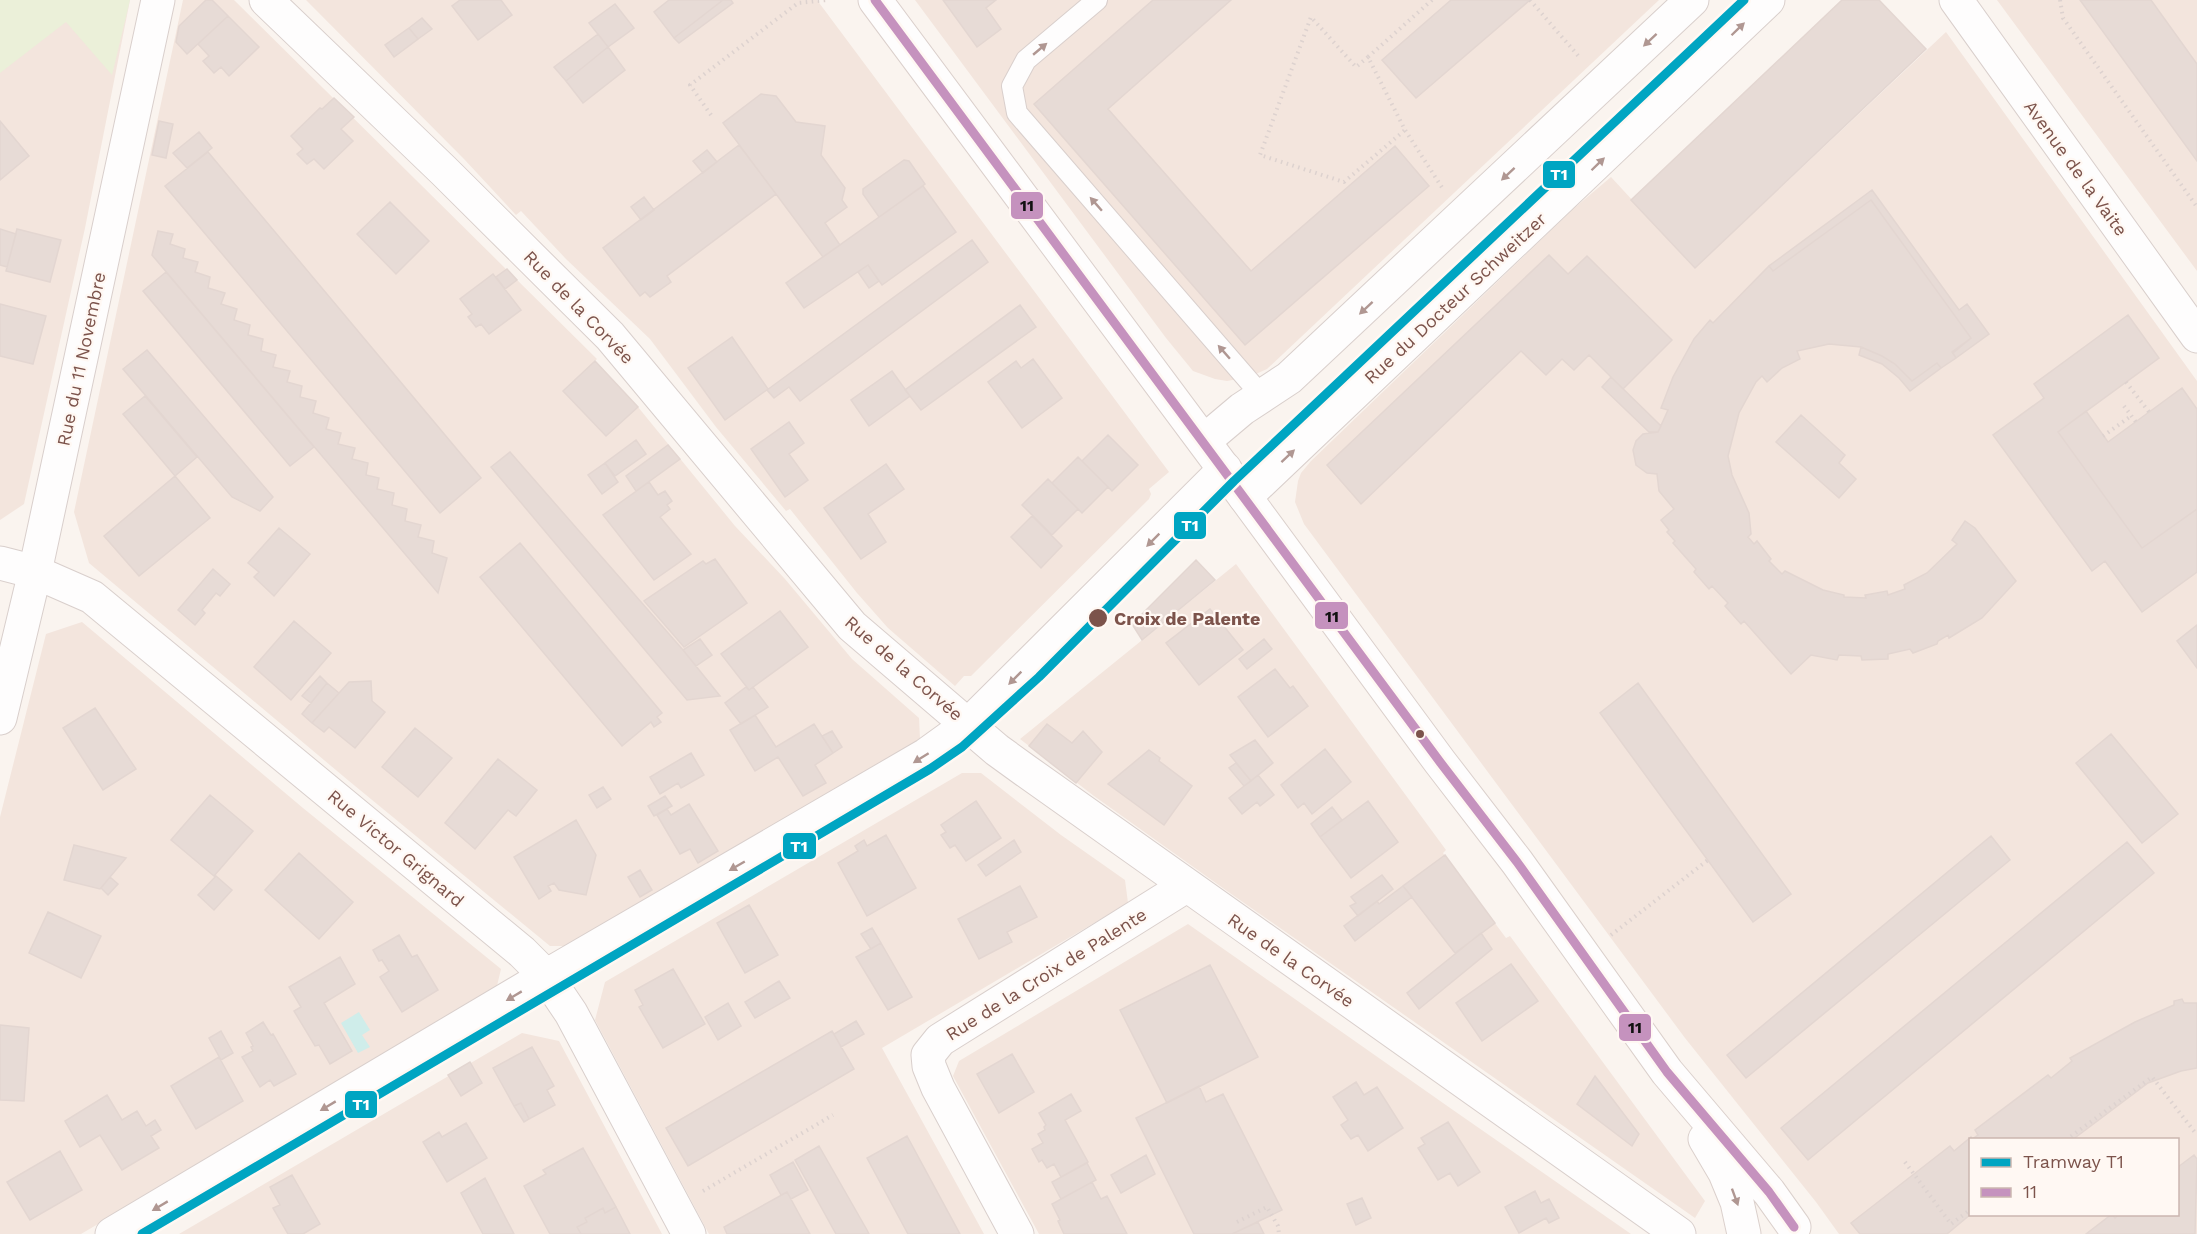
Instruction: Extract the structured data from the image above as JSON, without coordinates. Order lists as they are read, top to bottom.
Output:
{
  "streets": {
    "street": [
      "Avenue de la Vaite",
      "Rue du Docteur Schweitzer",
      "Rue de la Corvée",
      "Rue du 11 Novembre",
      "Rue Victor Grignard",
      "Rue de la Croix de Palente"
    ]
  },
  "crossings": [
    ["Rue de la Corvée", "Rue de la Croix de Palente"],
    ["Rue du 11 Novembre", "Rue Victor Grignard"]
  ],
  "places": ["Croix de Palente"],
  "lines": ["tram line T1", "transit line 11"],
  "legend": ["Tramway T1", "11"]
}
